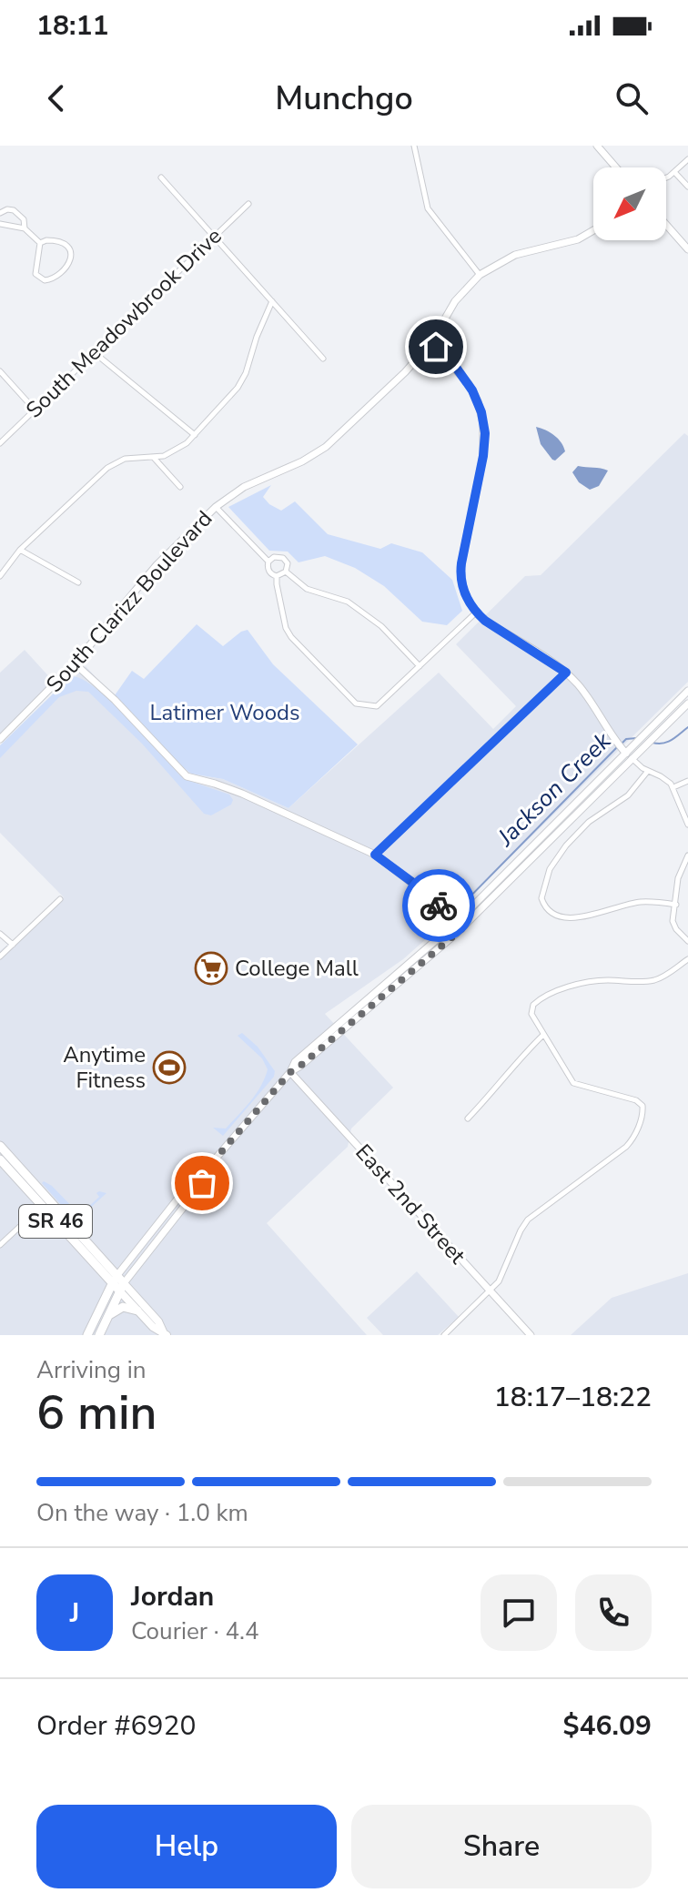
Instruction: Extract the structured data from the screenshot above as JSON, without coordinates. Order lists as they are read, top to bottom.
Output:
{
  "streets": {
    "highway": ["SR 46"],
    "street": ["South Meadowbrook Drive", "South Clarizz Boulevard", "East 2nd Street"]
  },
  "water": ["Jackson Creek"],
  "parks": ["Latimer Woods"],
  "places": {
    "supermarket": ["College Mall"],
    "sports": ["Anytime Fitness"]
  },
  "north": "bottom left",
  "page": {
    "status": "18:11",
    "header": "Munchgo",
    "heading": ["6 min", "Arriving in", "18:17–18:22"],
    "panel": [
      "Jordan",
      "Courier · 4.4",
      "Order #6920",
      "$46.09"
    ],
    "bar": "On the way · 1.0 km",
    "round": "J",
    "buttons": ["Help", "Share"]
  }
}
